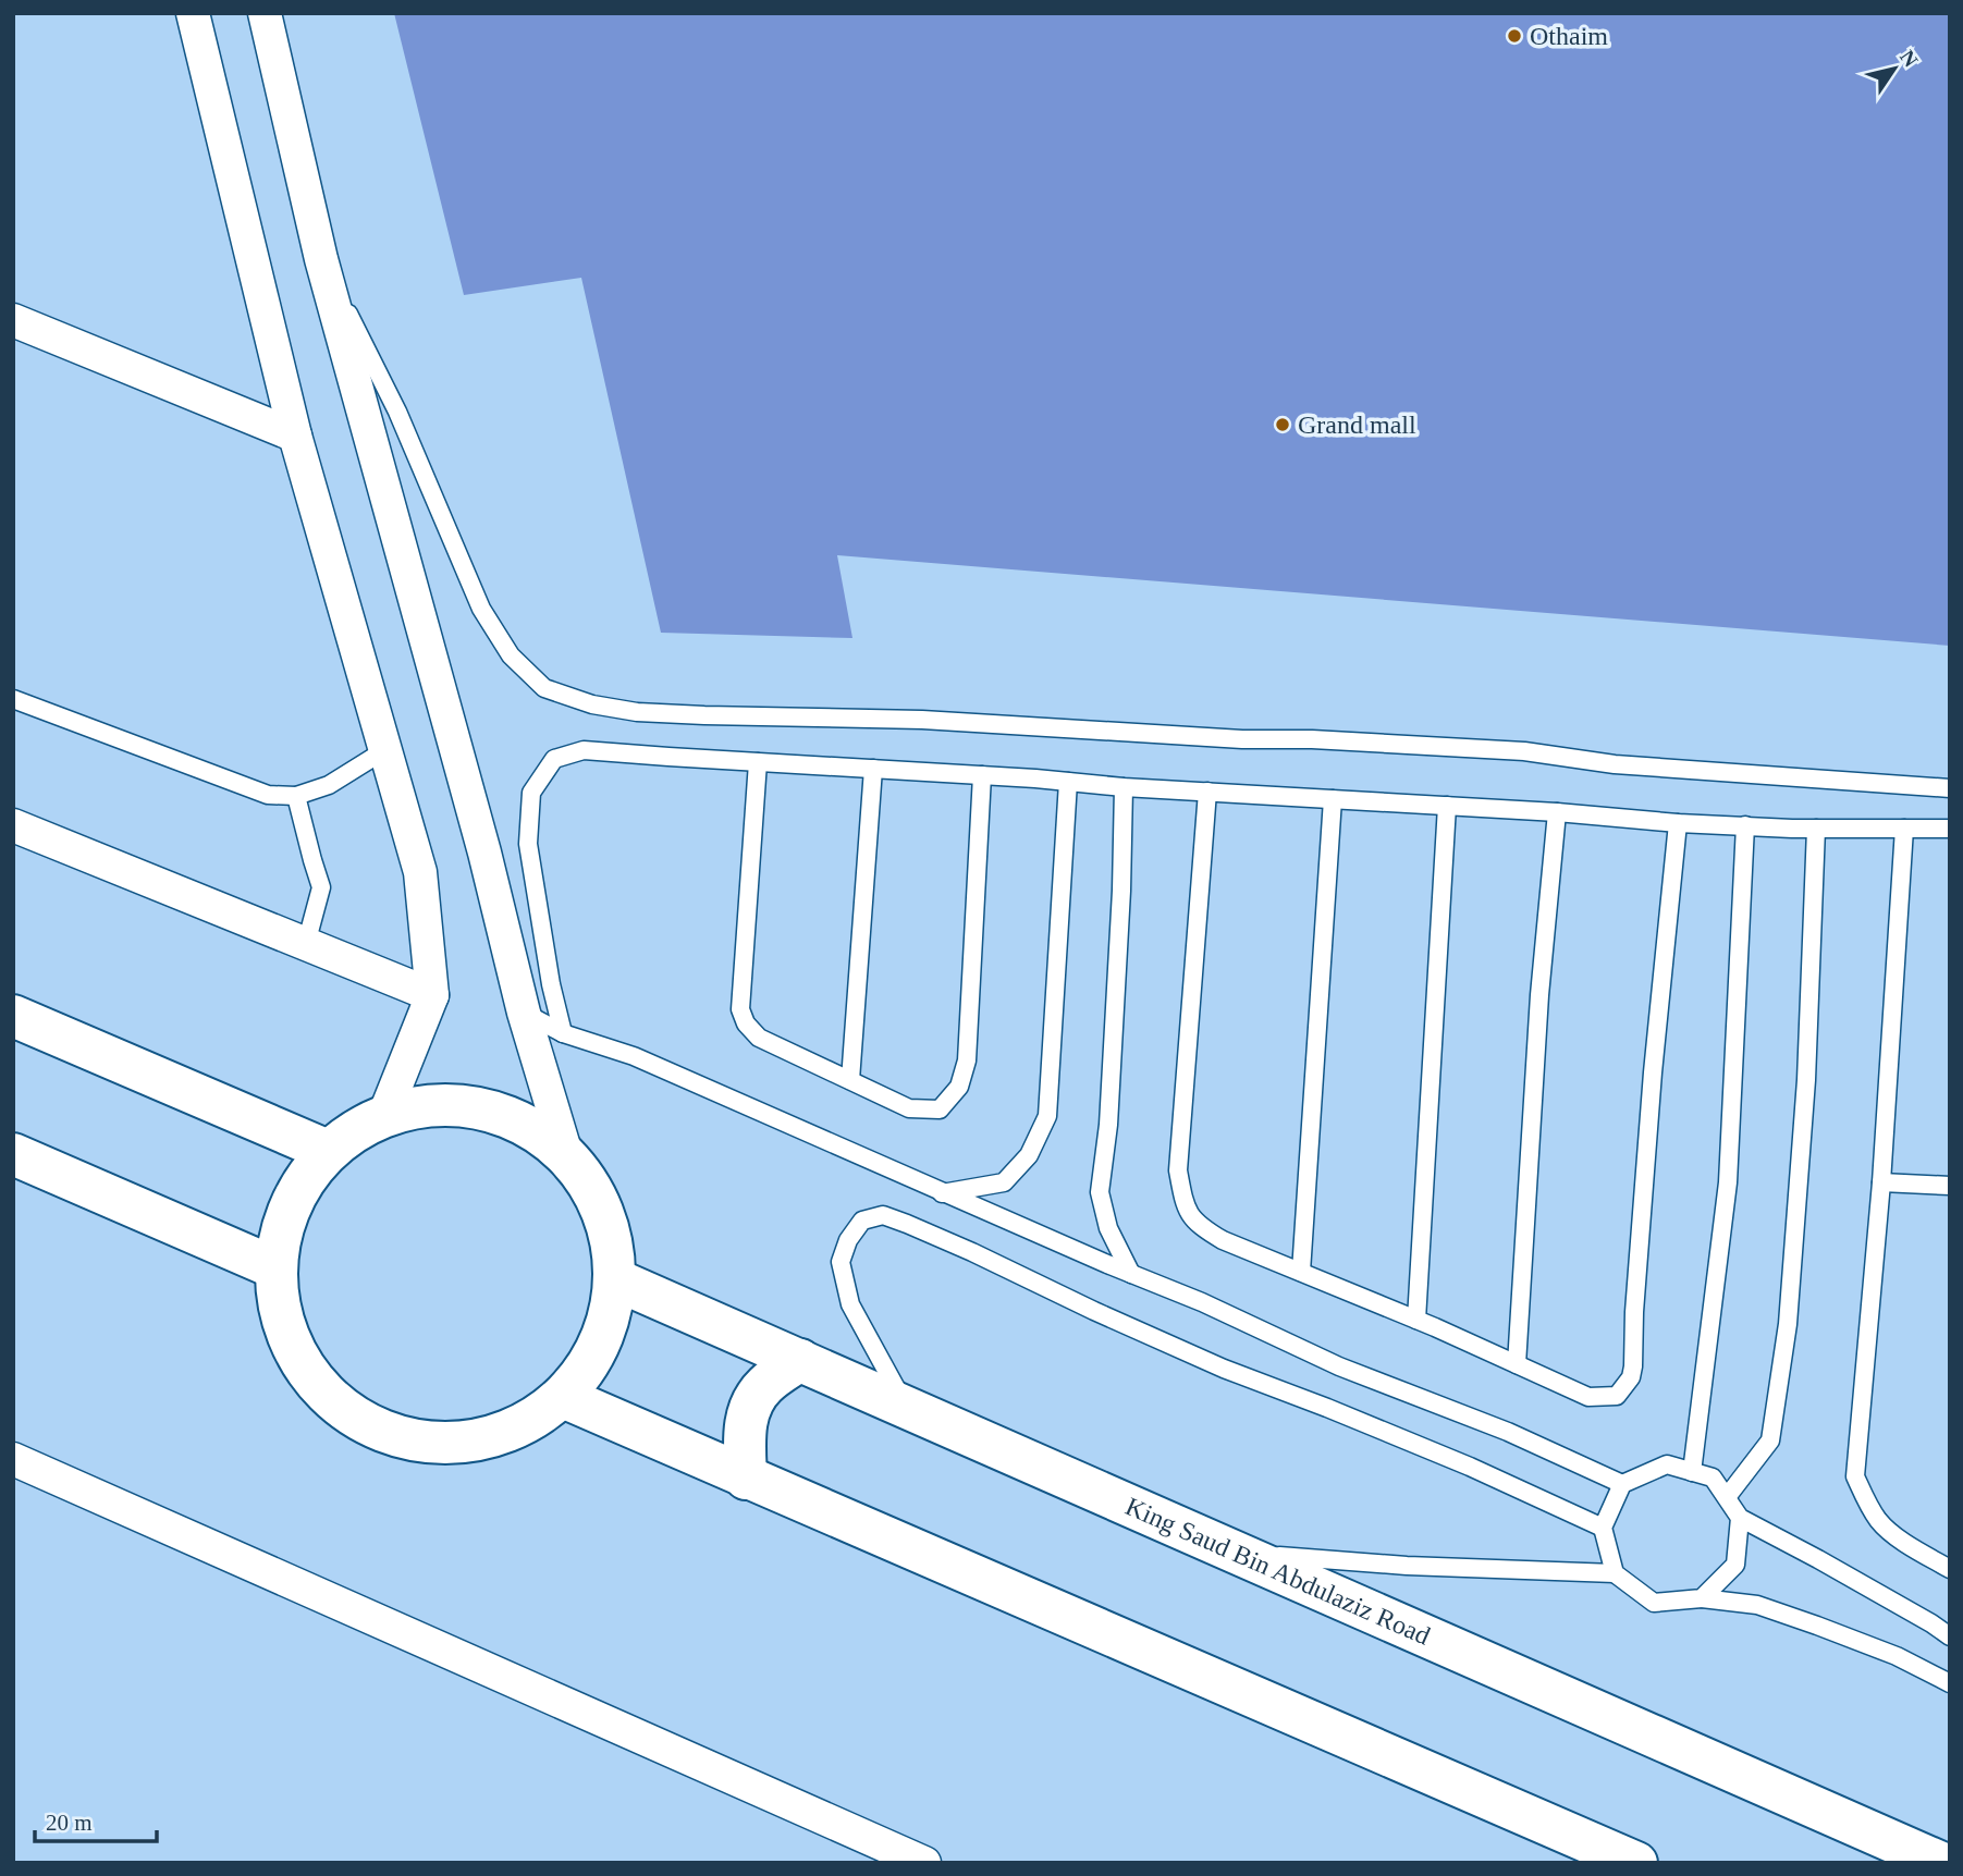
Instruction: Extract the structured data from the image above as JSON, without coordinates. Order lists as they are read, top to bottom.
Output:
{
  "streets": {
    "highway": ["King Saud Bin Abdulaziz Road"]
  },
  "places": ["Othaim", "Grand mall"],
  "scale_bar": "20 m",
  "north": "top right"
}
